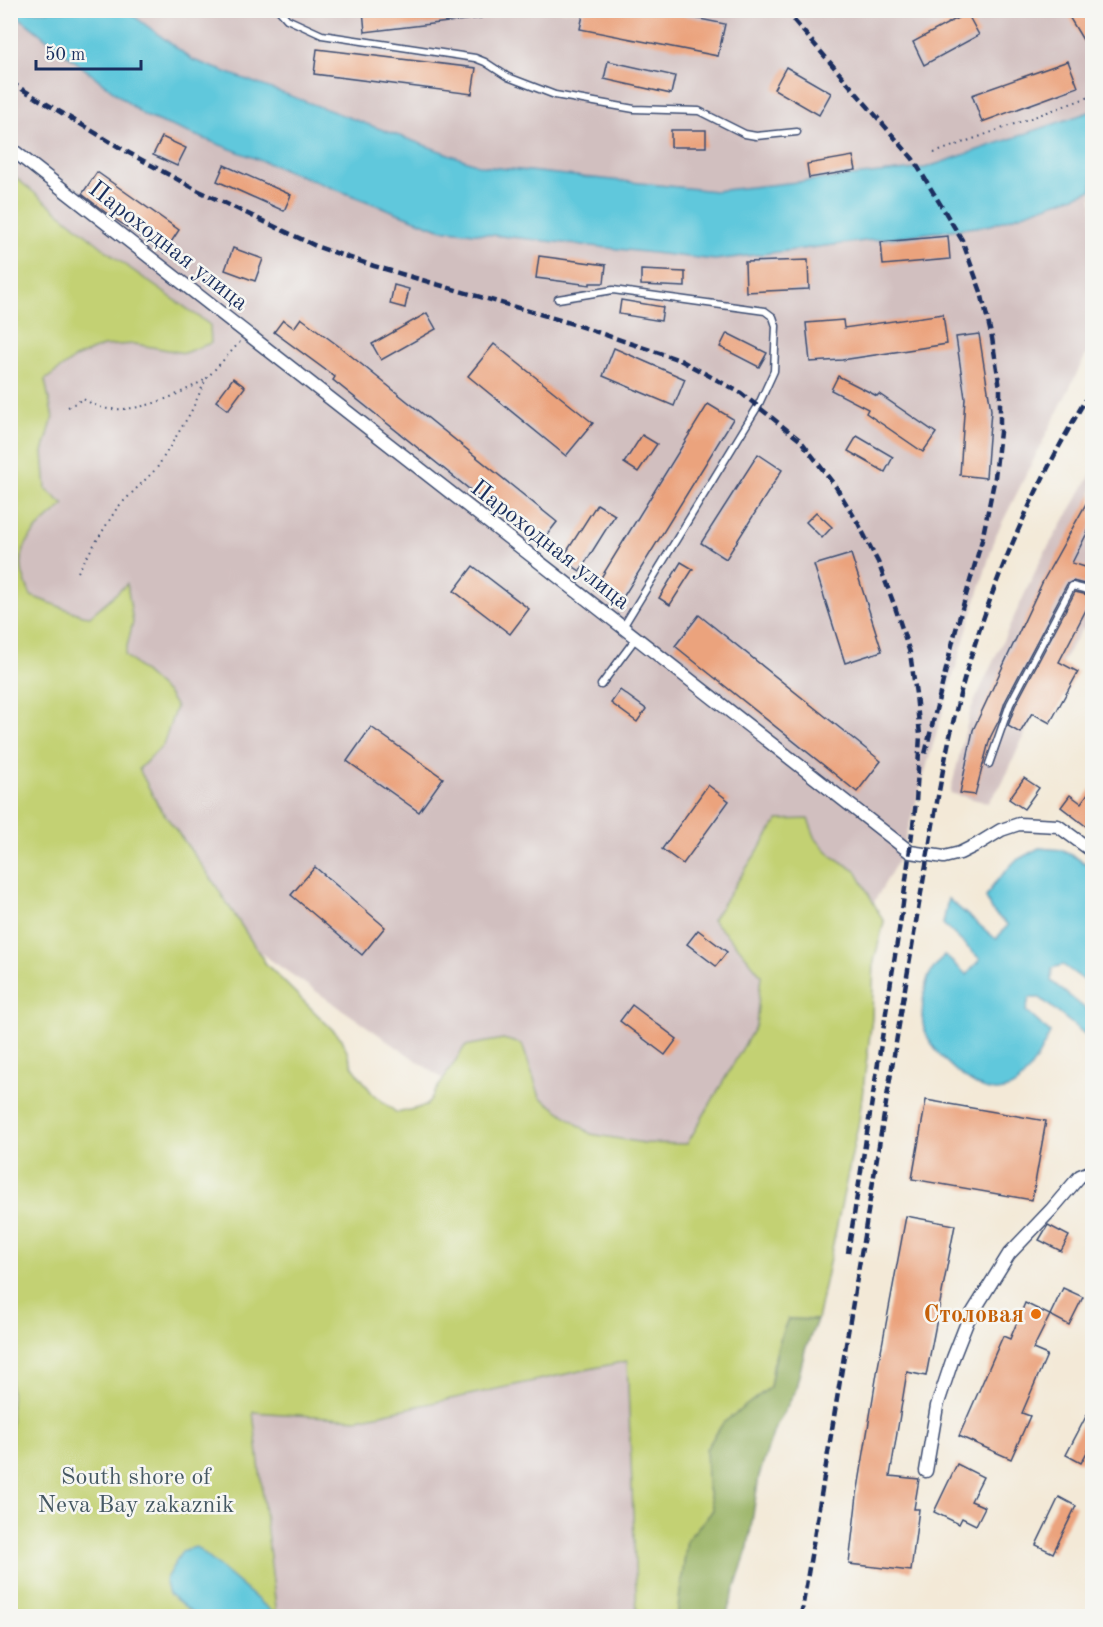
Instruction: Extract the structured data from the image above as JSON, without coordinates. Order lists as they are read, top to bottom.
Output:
{
  "streets": {
    "street": ["Пароходная улица"]
  },
  "parks": ["South shore of Neva Bay zakaznik"],
  "places": ["Столовая"],
  "scale_bar": "50 m"
}
